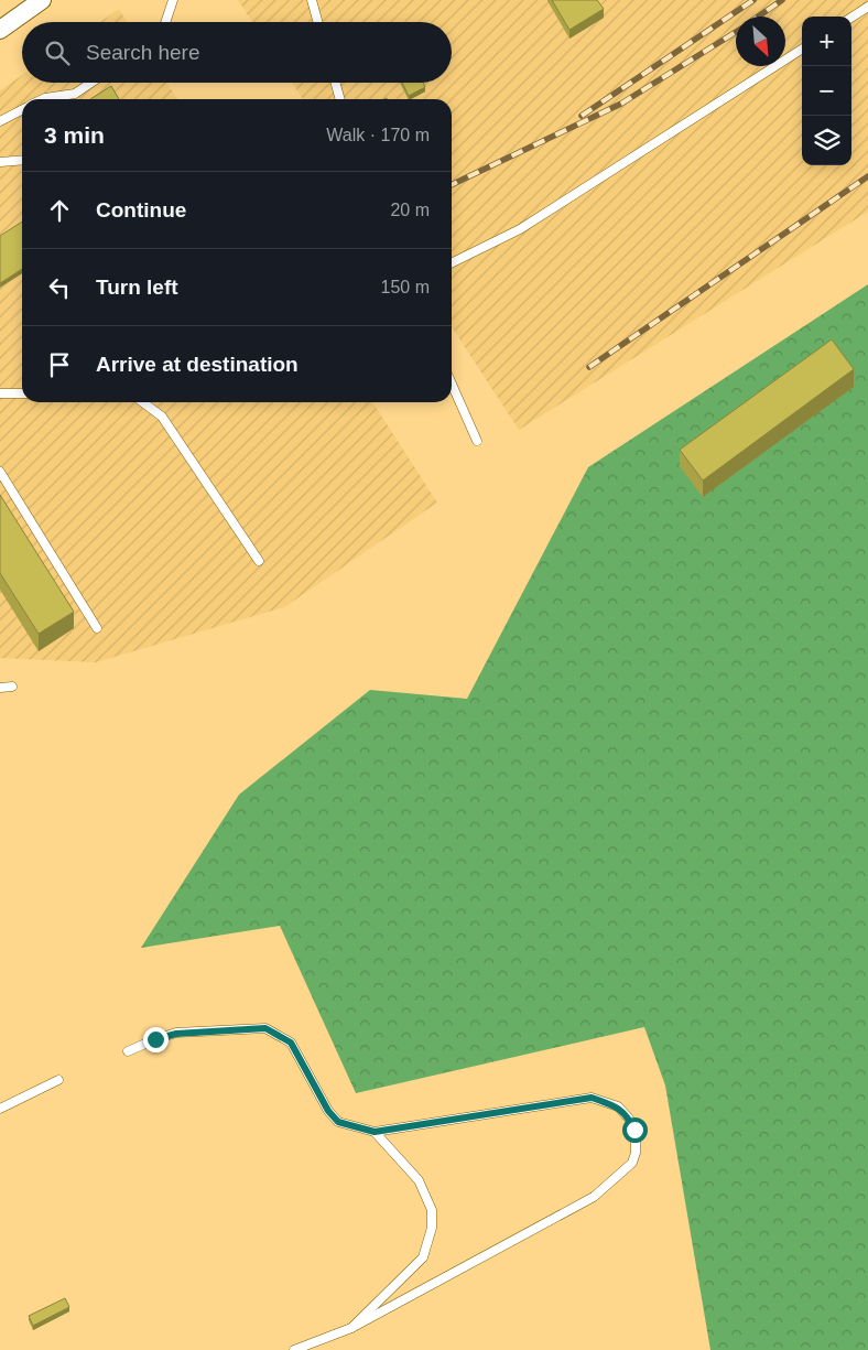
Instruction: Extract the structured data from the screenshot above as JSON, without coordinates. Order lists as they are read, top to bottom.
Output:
{
  "north": "bottom right",
  "page": {
    "map_buttons": ["+", "−"],
    "search": "Search here",
    "heading": ["3 min", "Walk · 170 m"],
    "list": [
      ["Continue", "20 m"],
      ["Turn left", "150 m"],
      "Arrive at destination"
    ]
  }
}
